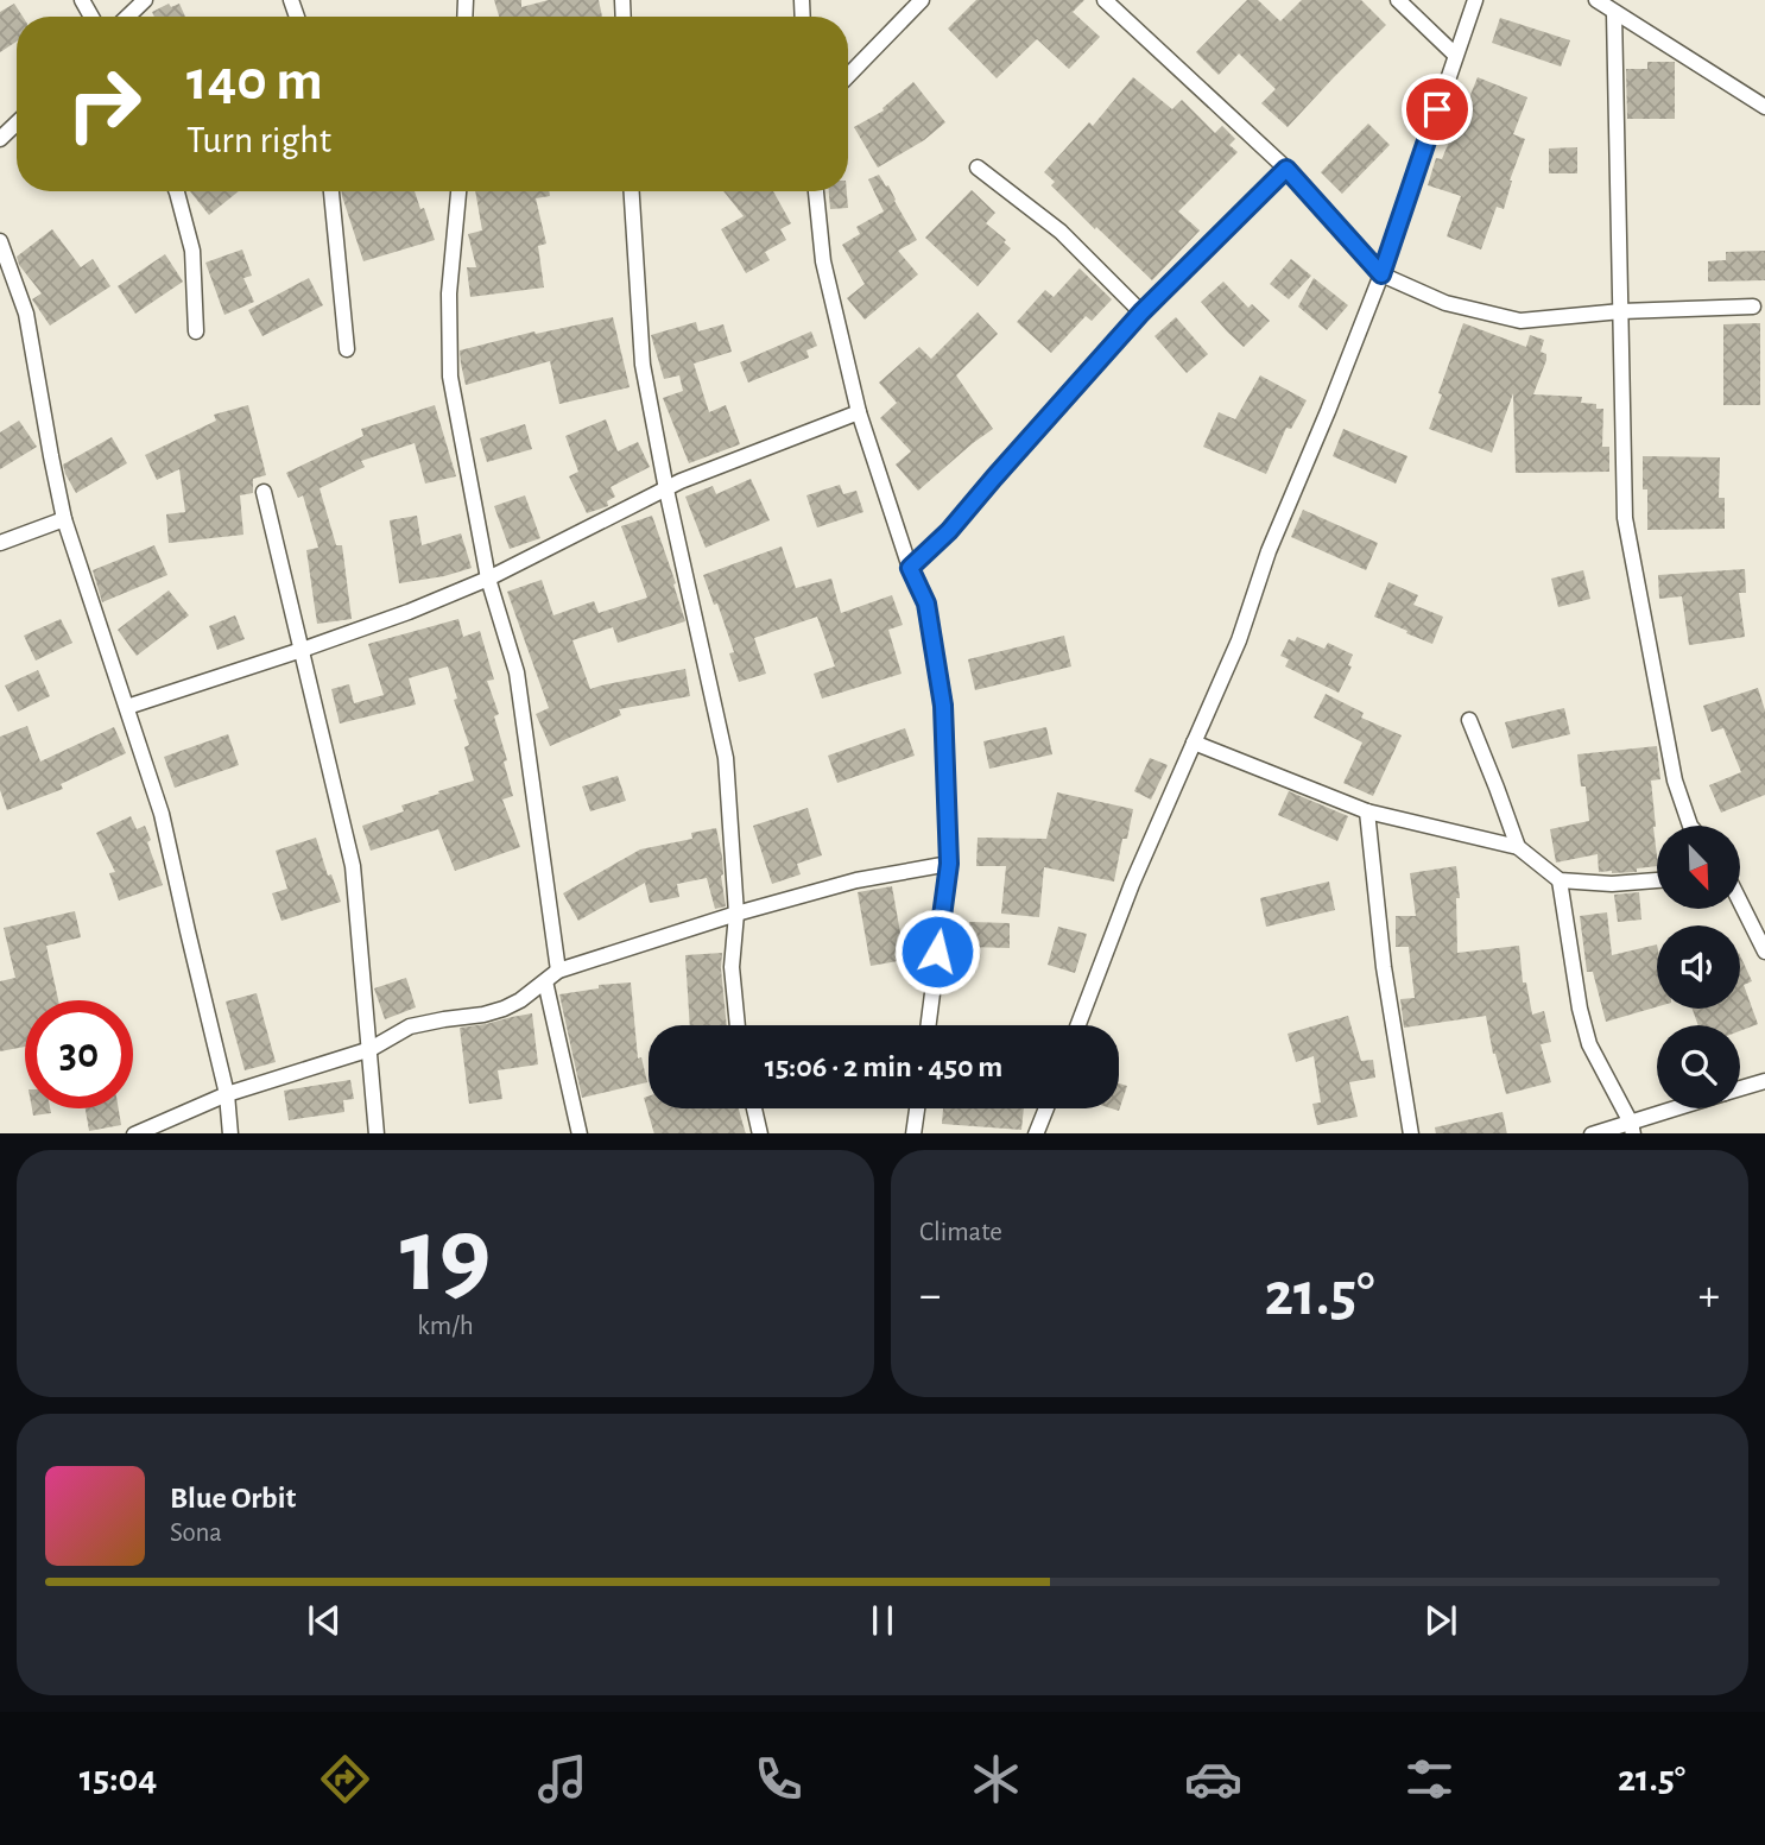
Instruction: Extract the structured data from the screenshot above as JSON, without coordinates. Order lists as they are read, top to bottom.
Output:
{
  "north": "bottom right",
  "page": {
    "turn": ["140 m", "Turn right"],
    "limit": "30",
    "trip": "15:06 · 2 min · 450 m",
    "tile": [
      ["19", "km/h"],
      "Climate"
    ],
    "heat": ["−", "21.5°", "+"],
    "song": ["Blue Orbit", "Sona"],
    "tabs": ["15:04", "21.5°"]
  }
}
